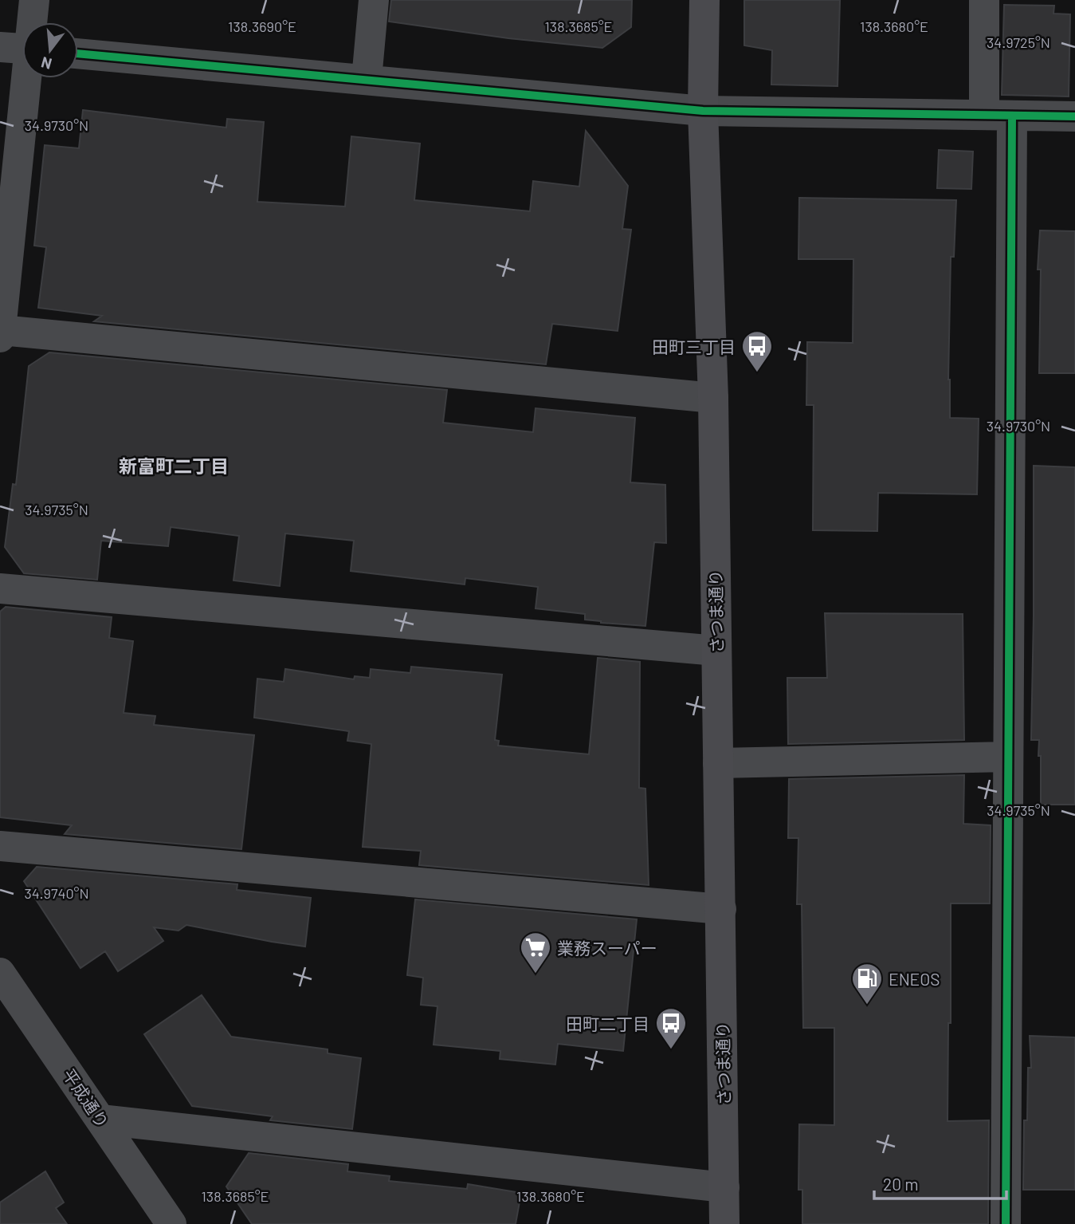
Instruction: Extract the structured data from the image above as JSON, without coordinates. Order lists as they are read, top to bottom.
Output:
{
  "streets": {
    "main road": ["さつま通り"],
    "street": ["平成通り"]
  },
  "districts": ["新富町二丁目"],
  "places": {
    "bus stop": ["田町三丁目", "田町二丁目"],
    "supermarket": ["業務スーパー"],
    "fuel station": ["ENEOS"]
  },
  "scale_bar": "20 m",
  "north": "bottom",
  "coordinates": [
    "138.3690°E",
    "138.3685°E",
    "138.3680°E",
    "34.9725°N",
    "34.9730°N",
    "34.9735°N",
    "34.9740°N"
  ]
}
